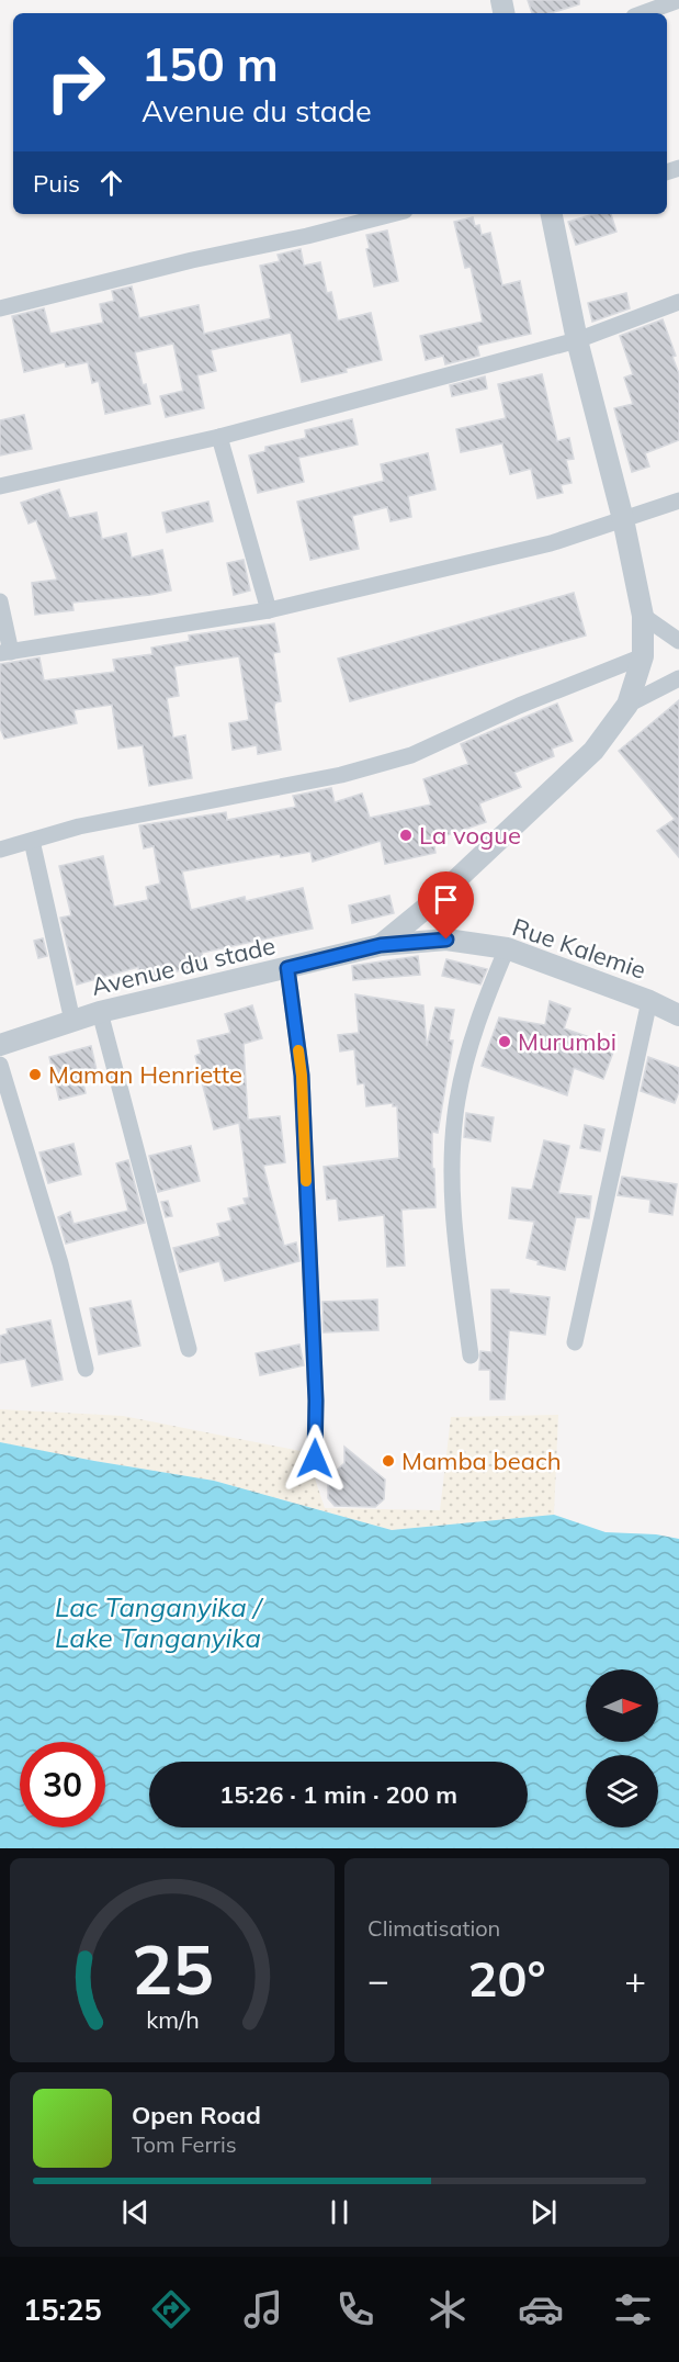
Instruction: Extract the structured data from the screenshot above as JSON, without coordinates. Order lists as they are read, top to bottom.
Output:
{
  "streets": {
    "street": ["Rue Kalemie", "Avenue du stade"]
  },
  "crossings": [
    ["Rue Kalemie", "Avenue du stade"]
  ],
  "water": ["Lac Tanganyika / Lake Tanganyika"],
  "places": [
    "La vogue",
    "Murumbi",
    "Maman Henriette",
    "Mamba beach"
  ],
  "north": "right",
  "page": {
    "turn": ["150 m", "Avenue du stade"],
    "then": "Puis",
    "limit": "30",
    "trip": "15:26 · 1 min · 200 m",
    "tile": "Climatisation",
    "heat": ["−", "20°", "+"],
    "song": ["Open Road", "Tom Ferris"],
    "tabs": "15:25",
    "gauge": ["25", "km/h"]
  }
}
